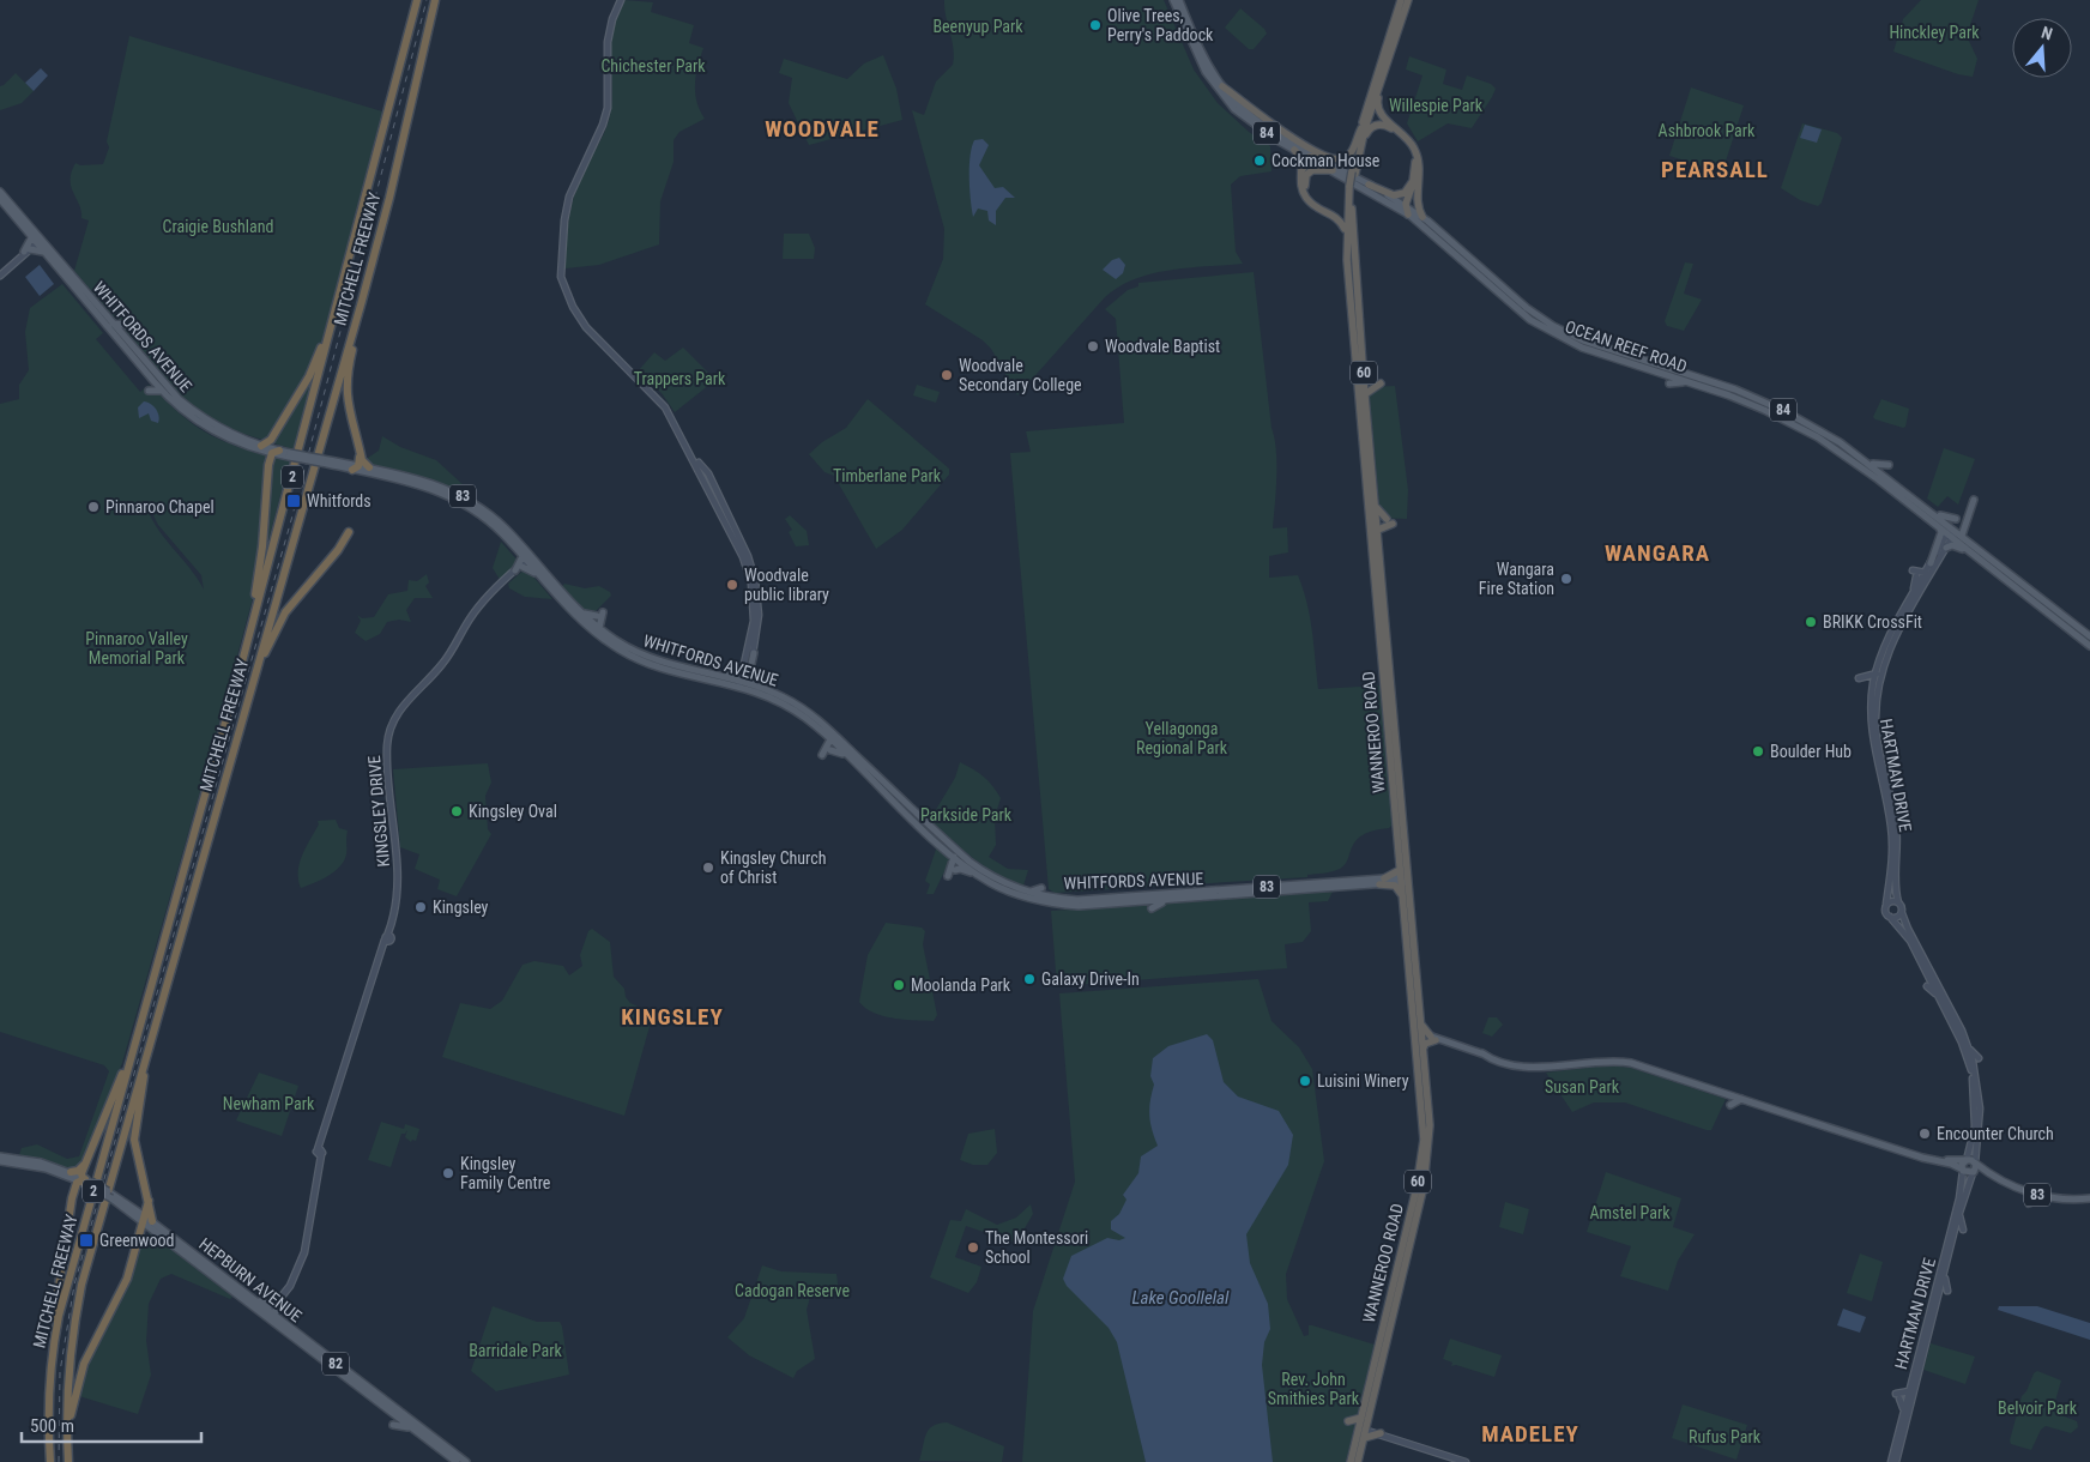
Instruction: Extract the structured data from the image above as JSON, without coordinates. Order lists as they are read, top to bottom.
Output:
{
  "streets": {
    "highway": [
      "MITCHELL FREEWAY",
      "60",
      "2",
      "83",
      "WANNEROO ROAD"
    ],
    "main road": [
      "84",
      "WHITFORDS AVENUE",
      "OCEAN REEF ROAD",
      "HARTMAN DRIVE",
      "KINGSLEY DRIVE",
      "HEPBURN AVENUE",
      "82"
    ]
  },
  "crossings": [
    ["WHITFORDS AVENUE", "WANNEROO ROAD"],
    ["WHITFORDS AVENUE", "KINGSLEY DRIVE"],
    ["OCEAN REEF ROAD", "HARTMAN DRIVE"],
    ["60", "WANNEROO ROAD"],
    ["83", "WANNEROO ROAD"],
    ["83", "HARTMAN DRIVE"],
    ["KINGSLEY DRIVE", "HEPBURN AVENUE"]
  ],
  "districts": [
    "WOODVALE",
    "PEARSALL",
    "WANGARA",
    "KINGSLEY",
    "MADELEY"
  ],
  "water": ["Lake Goollelal"],
  "parks": [
    "Beenyup Park",
    "Hinckley Park",
    "Chichester Park",
    "Willespie Park",
    "Ashbrook Park",
    "Craigie Bushland",
    "Trappers Park",
    "Timberlane Park",
    "Pinnaroo Valley Memorial Park",
    "Yellagonga Regional Park",
    "Parkside Park",
    "Susan Park",
    "Newham Park",
    "Amstel Park",
    "Cadogan Reserve",
    "Barridale Park",
    "Rev. John Smithies Park",
    "Belvoir Park",
    "Rufus Park"
  ],
  "places": {
    "other": [
      "Olive Trees, Perry's Paddock",
      "Cockman House",
      "Woodvale Baptist",
      "Woodvale Secondary College",
      "Pinnaroo Chapel",
      "Wangara Fire Station",
      "Woodvale public library",
      "BRIKK CrossFit",
      "Boulder Hub",
      "Kingsley Oval",
      "Kingsley Church of Christ",
      "Kingsley",
      "Galaxy Drive-In",
      "Moolanda Park",
      "Luisini Winery",
      "Encounter Church",
      "Kingsley Family Centre",
      "The Montessori School"
    ],
    "transit": ["Whitfords", "Greenwood"]
  },
  "scale_bar": "500 m",
  "north": "top"
}
